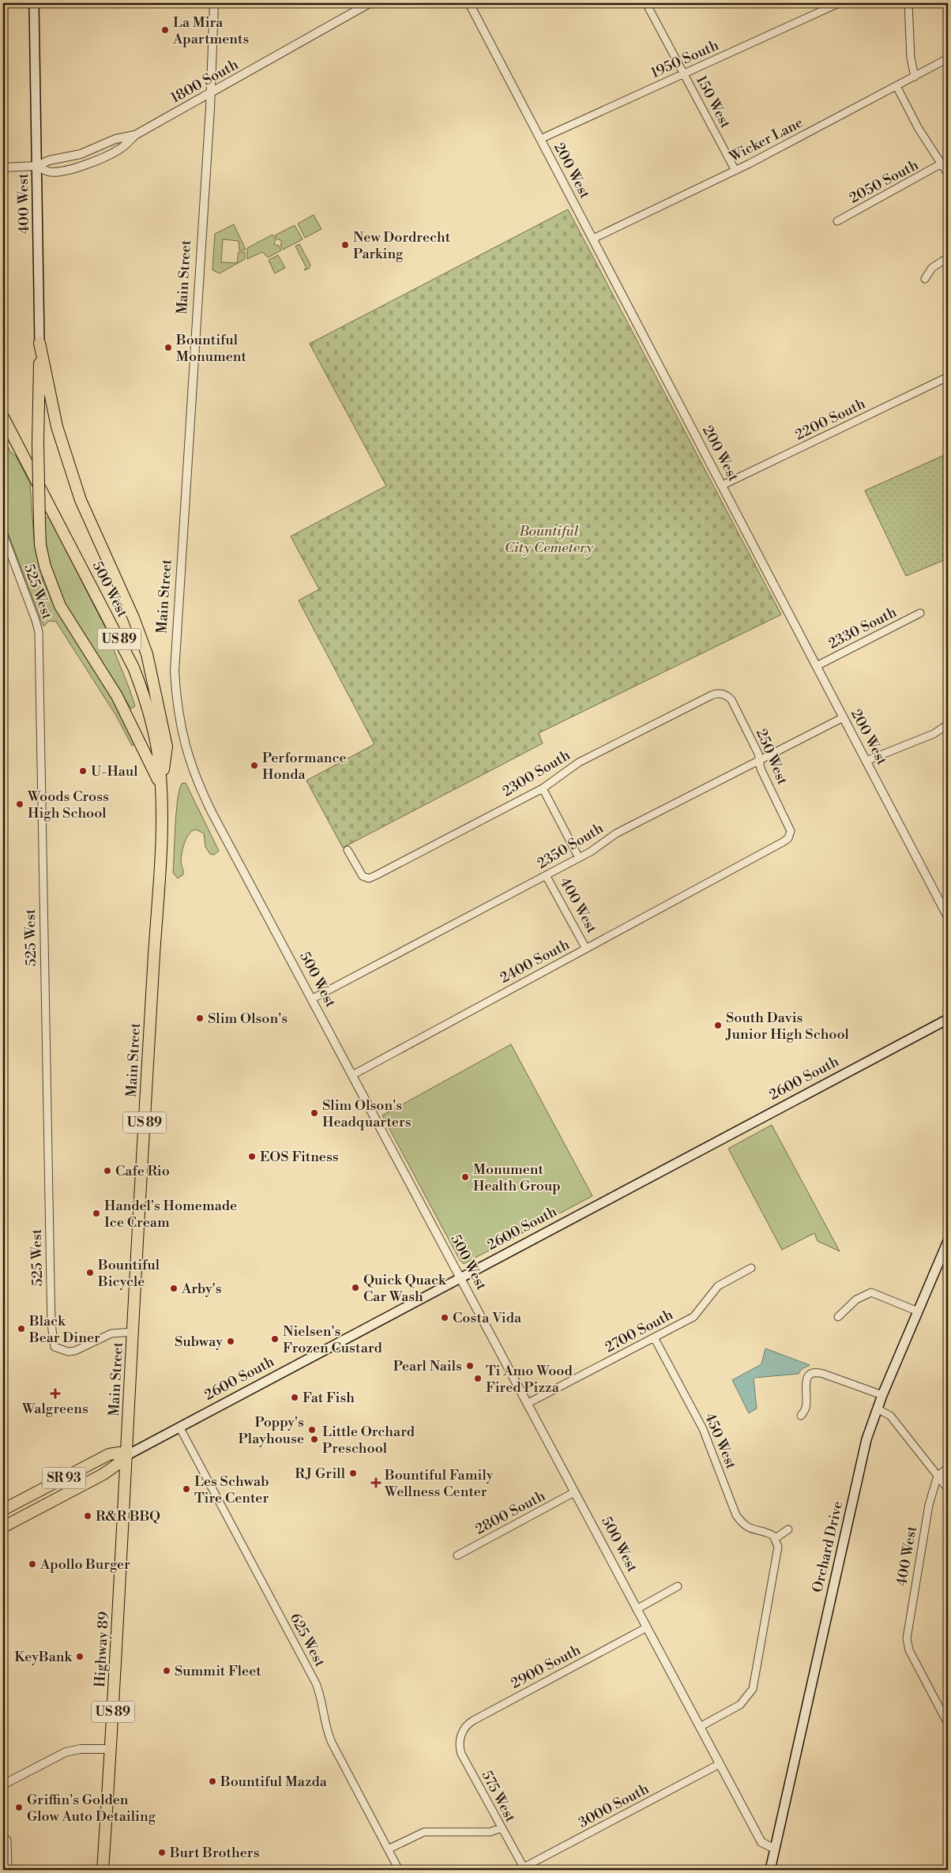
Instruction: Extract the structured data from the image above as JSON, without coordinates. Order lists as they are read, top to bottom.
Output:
{
  "streets": {
    "main road": [
      "400 West",
      "Main Street",
      "500 West",
      "US 89",
      "2600 South",
      "SR 93",
      "Orchard Drive",
      "Highway 89"
    ],
    "street": [
      "1950 South",
      "1800 South",
      "150 West",
      "Wicker Lane",
      "200 West",
      "2050 South",
      "2200 South",
      "525 West",
      "2330 South",
      "250 West",
      "2300 South",
      "2350 South",
      "2400 South",
      "2700 South",
      "450 West",
      "2800 South",
      "625 West",
      "2900 South",
      "575 West",
      "3000 South"
    ]
  },
  "crossings": [
    ["1950 South", "150 West"],
    ["1950 South", "200 West"],
    ["1800 South", "400 West"],
    ["1800 South", "Main Street"],
    ["150 West", "Wicker Lane"],
    ["Wicker Lane", "200 West"],
    ["200 West", "2200 South"],
    ["200 West", "2330 South"],
    ["200 West", "2350 South"],
    ["400 West", "2350 South"],
    ["400 West", "2400 South"],
    ["Main Street", "500 West"],
    ["Main Street", "525 West"],
    ["Main Street", "2600 South"],
    ["Main Street", "SR 93"],
    ["Main Street", "Highway 89"],
    ["500 West", "2350 South"],
    ["500 West", "2400 South"],
    ["500 West", "2600 South"],
    ["500 West", "2700 South"],
    ["500 West", "2800 South"],
    ["500 West", "Orchard Drive"],
    ["500 West", "2900 South"],
    ["500 West", "3000 South"],
    ["250 West", "2300 South"],
    ["250 West", "2350 South"],
    ["250 West", "2400 South"],
    ["2600 South", "SR 93"],
    ["2600 South", "625 West"],
    ["2600 South", "Highway 89"],
    ["2700 South", "450 West"],
    ["SR 93", "Highway 89"],
    ["2900 South", "575 West"],
    ["575 West", "3000 South"]
  ],
  "parks": ["Bountiful City Cemetery"],
  "places": {
    "other": [
      "La Mira Apartments",
      "New Dordrecht Parking",
      "Bountiful Monument",
      "Performance Honda",
      "U-Haul",
      "Woods Cross High School",
      "Slim Olson's",
      "South Davis Junior High School",
      "Slim Olson's Headquarters",
      "EOS Fitness",
      "Cafe Rio",
      "Monument Health Group",
      "Handel's Homemade Ice Cream",
      "Bountiful Bicycle",
      "Quick Quack Car Wash",
      "Arby's",
      "Costa Vida",
      "Black Bear Diner",
      "Nielsen's Frozen Custard",
      "Subway",
      "Pearl Nails",
      "Ti Amo Wood Fired Pizza",
      "Fat Fish",
      "Poppy's Playhouse",
      "Little Orchard Preschool",
      "RJ Grill",
      "Les Schwab Tire Center",
      "R&R BBQ",
      "Apollo Burger",
      "KeyBank",
      "Summit Fleet",
      "Bountiful Mazda",
      "Griffin's Golden Glow Auto Detailing",
      "Burt Brothers"
    ],
    "health": ["Walgreens", "Bountiful Family Wellness Center"]
  }
}
